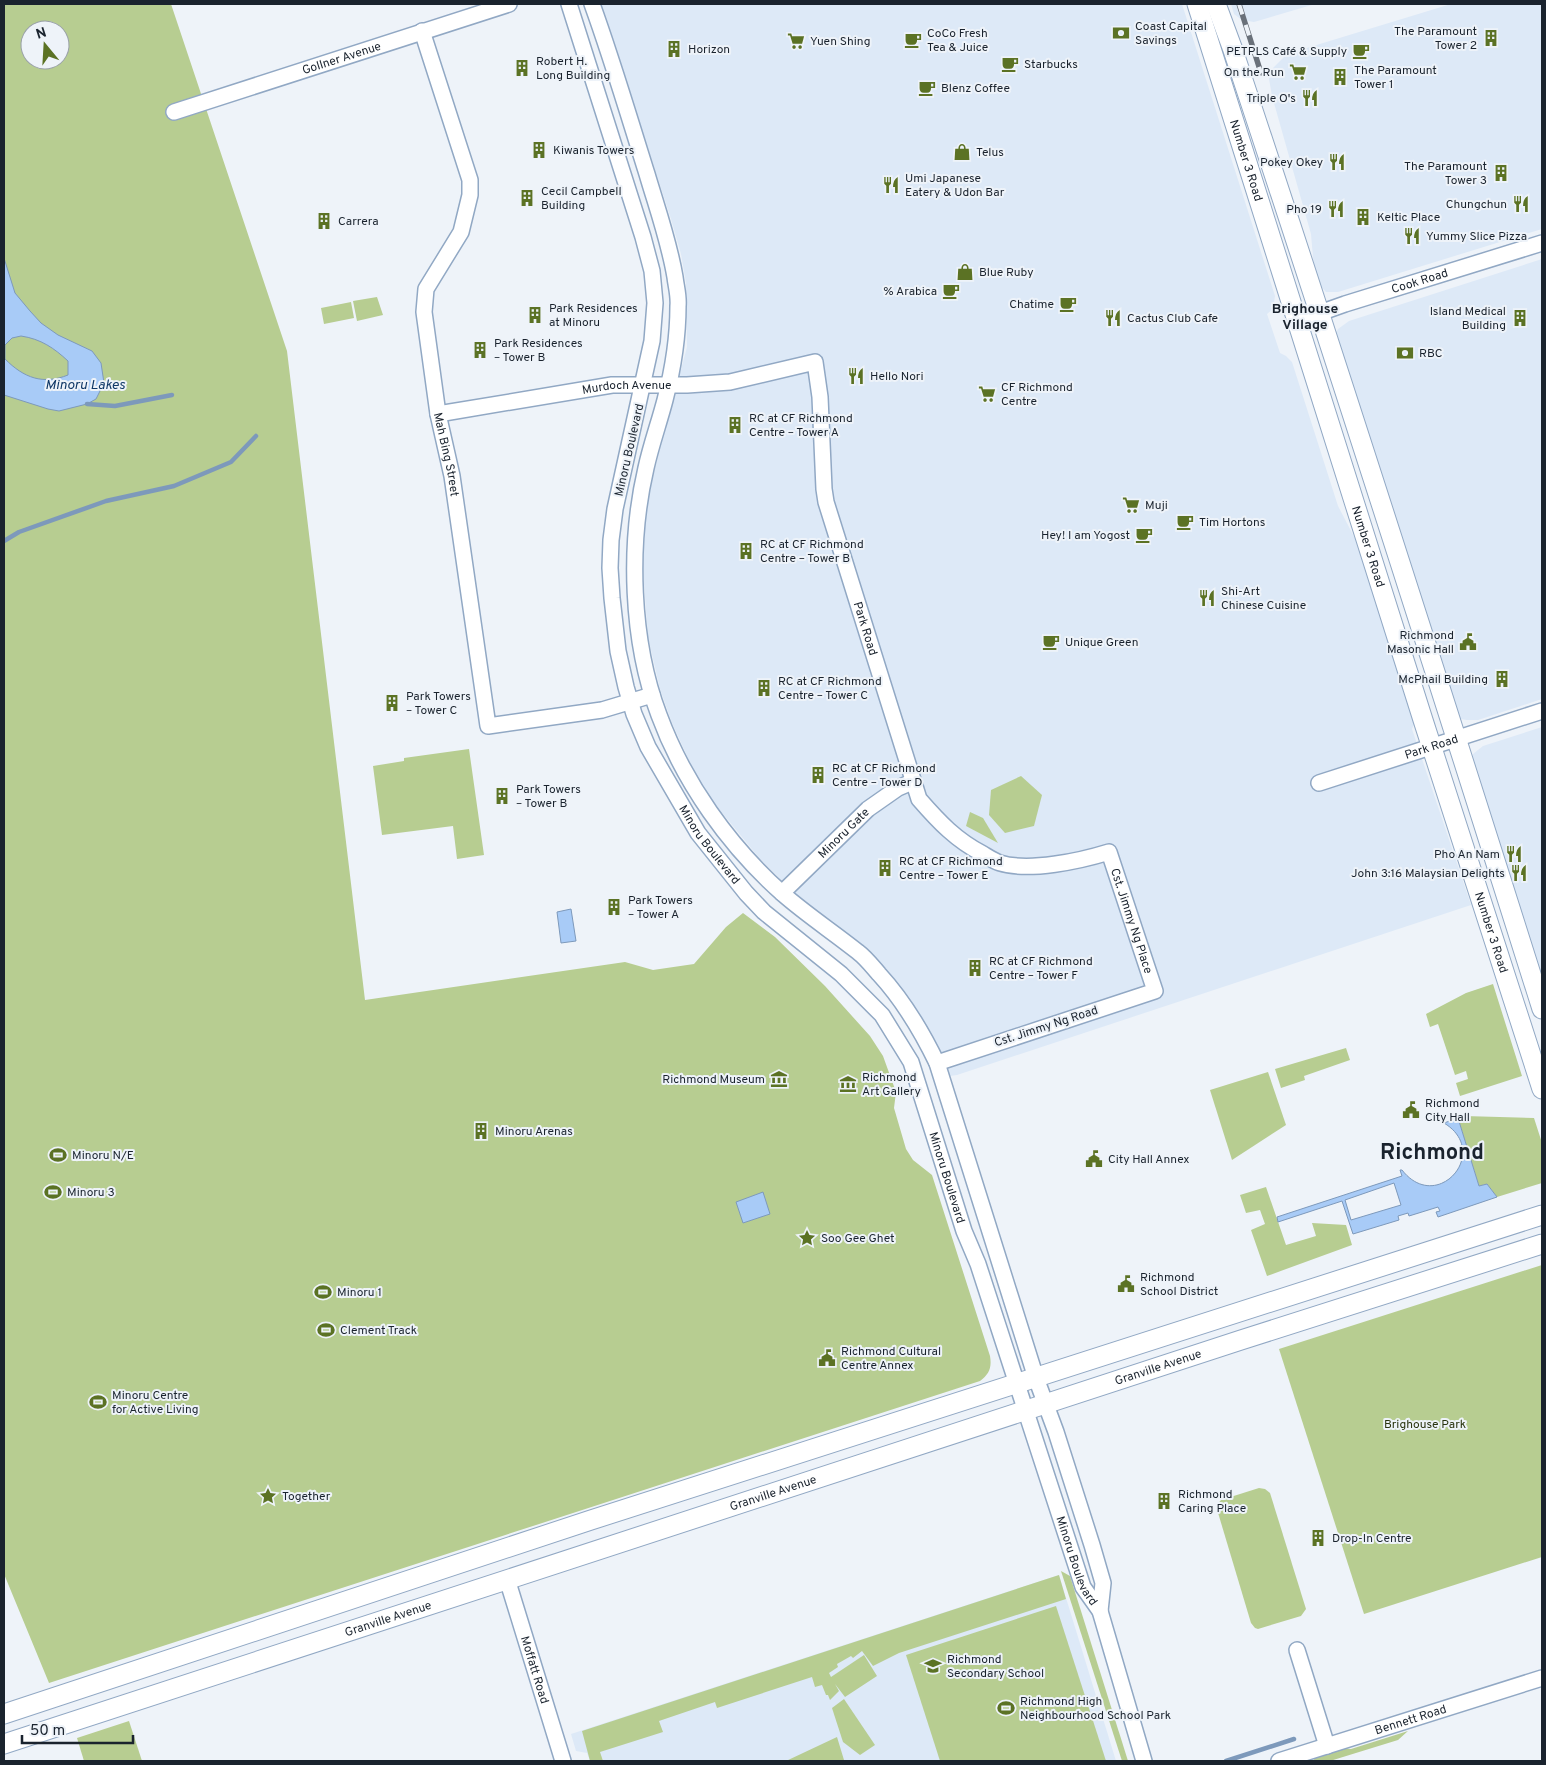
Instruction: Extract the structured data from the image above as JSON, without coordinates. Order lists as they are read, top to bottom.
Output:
{
  "streets": {
    "main road": ["Number 3 Road", "Granville Avenue"],
    "street": [
      "Gollner Avenue",
      "Cook Road",
      "Murdoch Avenue",
      "Minoru Boulevard",
      "Mah Bing Street",
      "Park Road",
      "Minoru Gate",
      "Cst. Jimmy Ng Place",
      "Cst. Jimmy Ng Road",
      "Moffatt Road",
      "Bennett Road"
    ]
  },
  "crossings": [
    ["Gollner Avenue", "Mah Bing Street"],
    ["Number 3 Road", "Cook Road"],
    ["Number 3 Road", "Park Road"],
    ["Murdoch Avenue", "Minoru Boulevard"],
    ["Murdoch Avenue", "Mah Bing Street"],
    ["Murdoch Avenue", "Park Road"],
    ["Minoru Boulevard", "Mah Bing Street"],
    ["Minoru Boulevard", "Minoru Gate"],
    ["Minoru Boulevard", "Cst. Jimmy Ng Road"],
    ["Minoru Boulevard", "Granville Avenue"],
    ["Park Road", "Minoru Gate"],
    ["Park Road", "Cst. Jimmy Ng Place"],
    ["Cst. Jimmy Ng Place", "Cst. Jimmy Ng Road"],
    ["Granville Avenue", "Moffatt Road"]
  ],
  "districts": ["Brighouse Village", "Richmond"],
  "water": ["Minoru Lakes"],
  "parks": ["Brighouse Park"],
  "places": {
    "bank": ["Coast Capital Savings", "RBC"],
    "building": [
      "The Paramount Tower 2",
      "Horizon",
      "Robert H. Long Building",
      "The Paramount Tower 1",
      "Kiwanis Towers",
      "The Paramount Tower 3",
      "Cecil Campbell Building",
      "Keltic Place",
      "Carrera",
      "Park Residences at Minoru",
      "Island Medical Building",
      "Park Residences – Tower B",
      "RC at CF Richmond Centre – Tower A",
      "RC at CF Richmond Centre – Tower B",
      "McPhail Building",
      "RC at CF Richmond Centre – Tower C",
      "Park Towers – Tower C",
      "RC at CF Richmond Centre – Tower D",
      "Park Towers – Tower B",
      "RC at CF Richmond Centre – Tower E",
      "Park Towers – Tower A",
      "RC at CF Richmond Centre – Tower F",
      "Minoru Arenas",
      "Richmond Caring Place",
      "Drop-In Centre"
    ],
    "cafe": [
      "CoCo Fresh Tea & Juice",
      "PETPLS Café & Supply",
      "Starbucks",
      "Blenz Coffee",
      "% Arabica",
      "Chatime",
      "Tim Hortons",
      "Hey! I am Yogost",
      "Unique Green"
    ],
    "supermarket": [
      "Yuen Shing",
      "On the Run",
      "CF Richmond Centre",
      "Muji"
    ],
    "restaurant": [
      "Triple O's",
      "Pokey Okey",
      "Umi Japanese Eatery & Udon Bar",
      "Chungchun",
      "Pho 19",
      "Yummy Slice Pizza",
      "Cactus Club Cafe",
      "Hello Nori",
      "Shi-Art Chinese Cuisine",
      "Pho An Nam",
      "John 3:16 Malaysian Delights"
    ],
    "shop": ["Telus", "Blue Ruby"],
    "public building": [
      "Richmond Masonic Hall",
      "Richmond City Hall",
      "City Hall Annex",
      "Richmond School District",
      "Richmond Cultural Centre Annex"
    ],
    "museum": ["Richmond Museum", "Richmond Art Gallery"],
    "sports": [
      "Minoru N/E",
      "Minoru 3",
      "Minoru 1",
      "Clement Track",
      "Minoru Centre for Active Living",
      "Richmond High Neighbourhood School Park"
    ],
    "place": ["Soo Gee Ghet", "Together"],
    "school or university": ["Richmond Secondary School"]
  },
  "scale_bar": "50 m",
  "north": "top"
}
